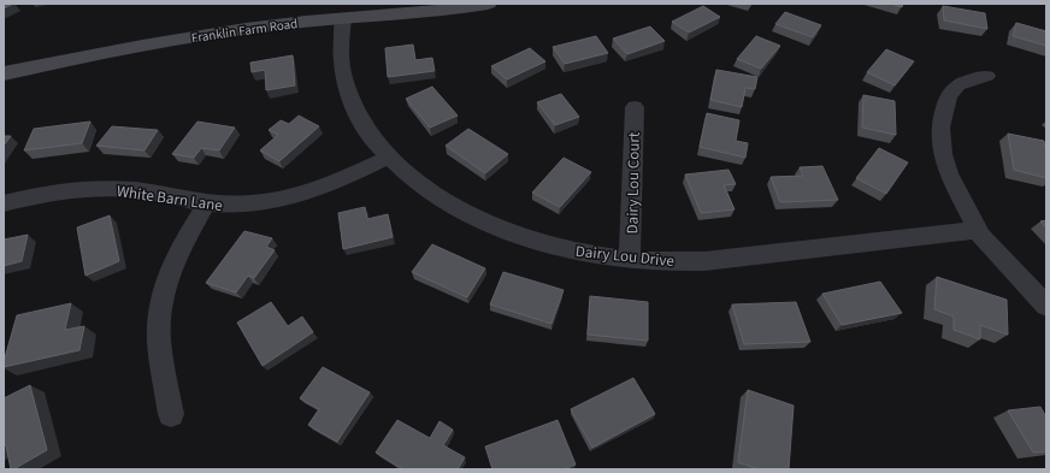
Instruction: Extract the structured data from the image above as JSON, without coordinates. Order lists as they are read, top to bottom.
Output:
{
  "streets": {
    "main road": ["Franklin Farm Road"],
    "street": ["Dairy Lou Court", "White Barn Lane", "Dairy Lou Drive"]
  },
  "crossings": [
    ["Franklin Farm Road", "Dairy Lou Drive"],
    ["Dairy Lou Court", "Dairy Lou Drive"],
    ["White Barn Lane", "Dairy Lou Drive"]
  ]
}
